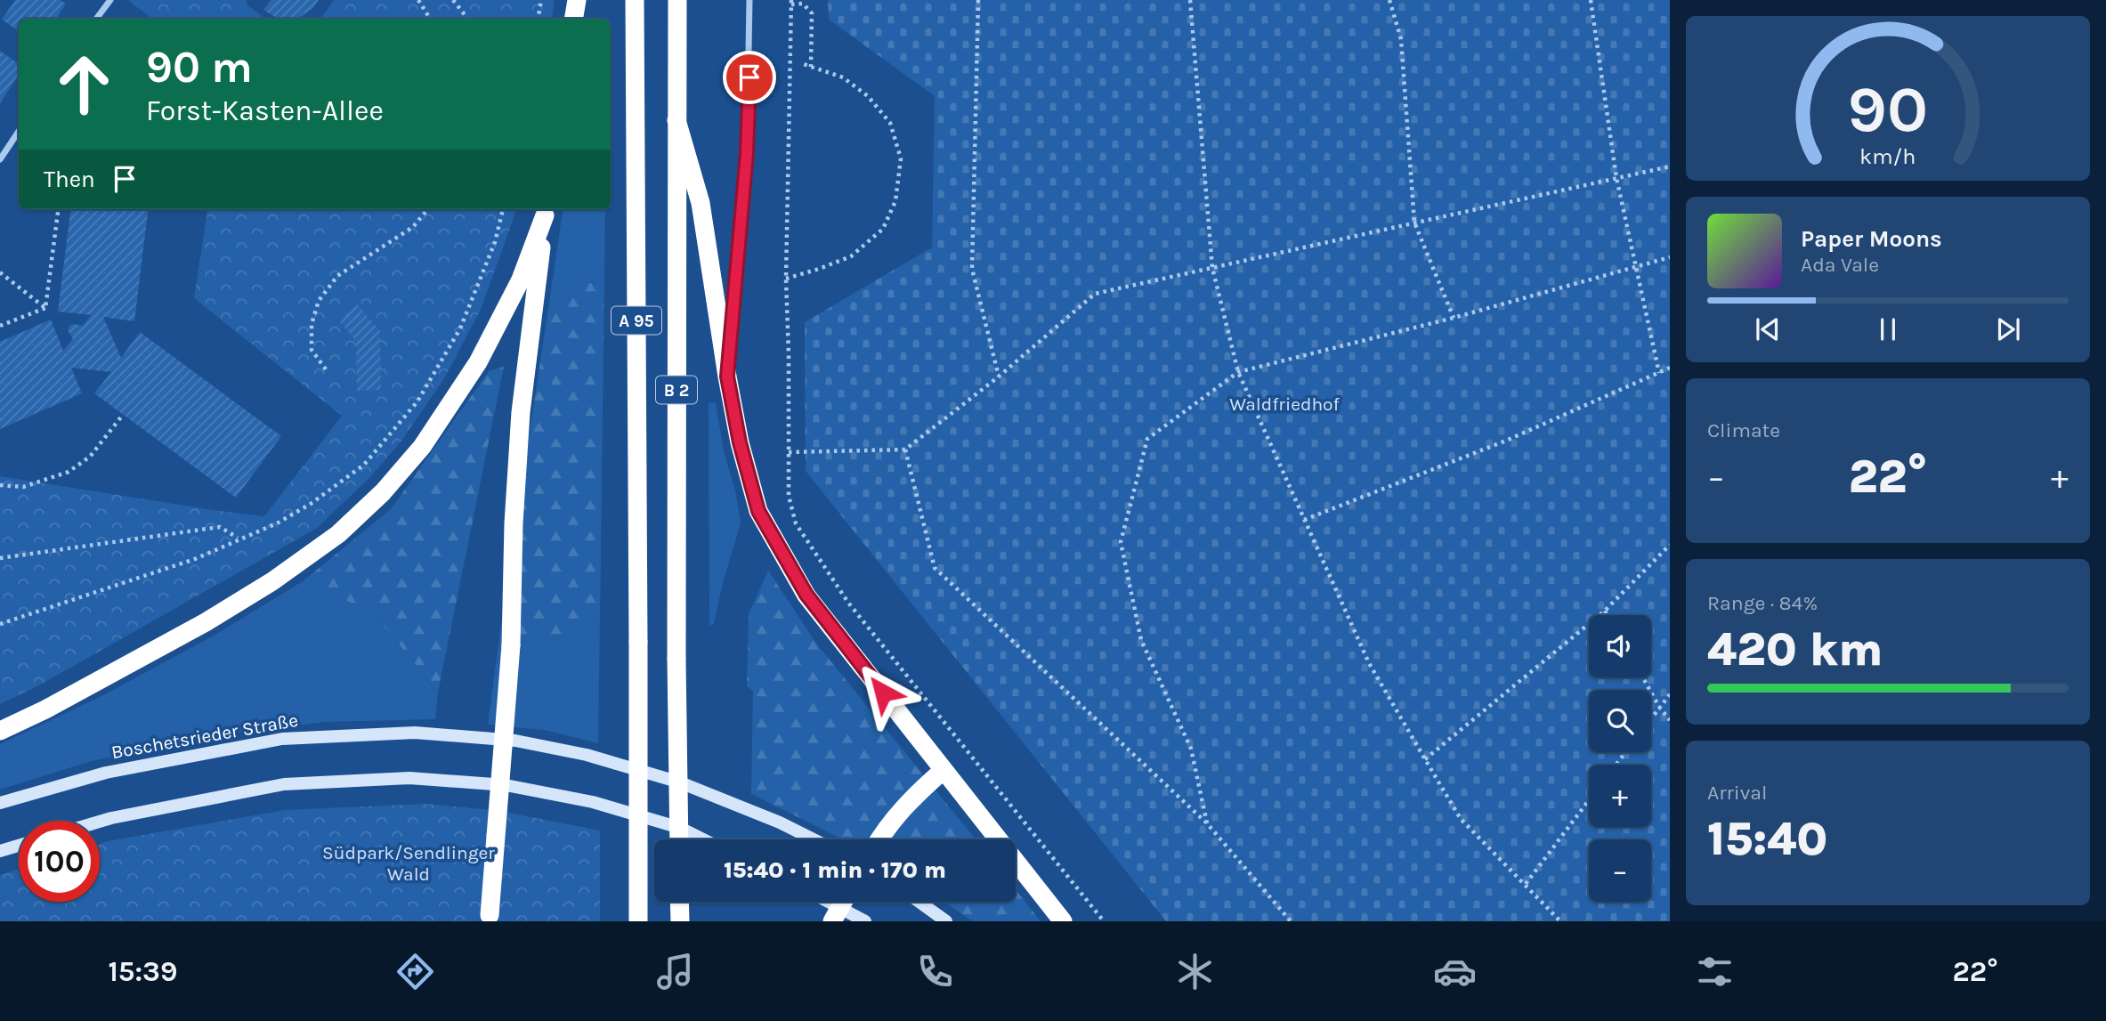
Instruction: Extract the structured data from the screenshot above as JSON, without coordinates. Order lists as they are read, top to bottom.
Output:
{
  "streets": {
    "highway": ["A 95", "B 2"],
    "main road": ["Boschetsrieder Straße"]
  },
  "parks": ["Waldfriedhof", "Südpark/Sendlinger Wald"],
  "page": {
    "turn": ["90 m", "Forst-Kasten-Allee"],
    "then": "Then",
    "song": ["Paper Moons", "Ada Vale"],
    "tile": [
      "Climate",
      ["Range · 84%", "420 km"],
      ["Arrival", "15:40"]
    ],
    "heat": ["−", "22°", "+"],
    "map_buttons": ["+", "−"],
    "limit": "100",
    "trip": "15:40 · 1 min · 170 m",
    "tabs": ["15:39", "22°"],
    "gauge": ["90", "km/h"]
  }
}
